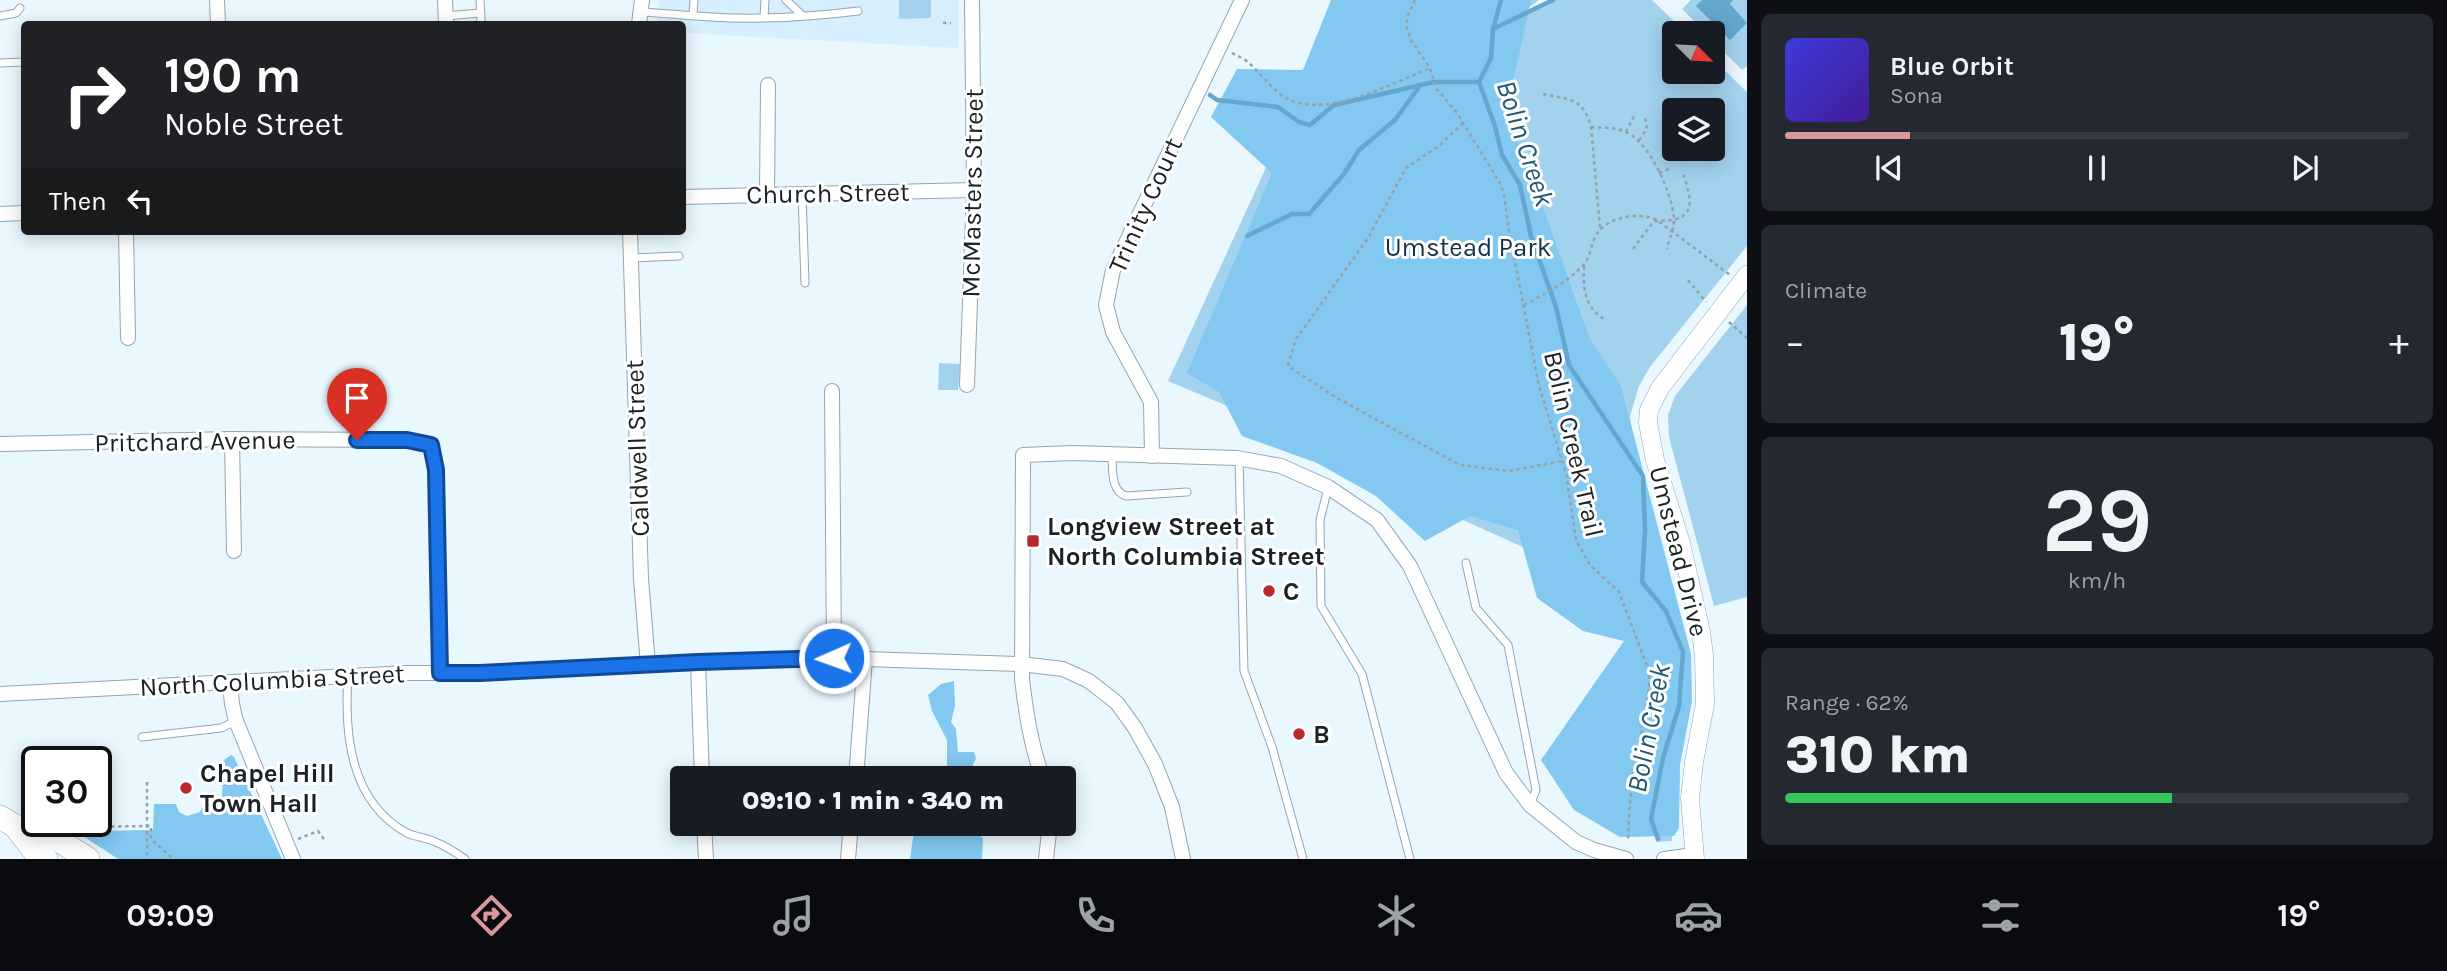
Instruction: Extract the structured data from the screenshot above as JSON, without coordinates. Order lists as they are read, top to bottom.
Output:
{
  "streets": {
    "street": [
      "Church Street",
      "McMasters Street",
      "Trinity Court",
      "Pritchard Avenue",
      "Caldwell Street",
      "Umstead Drive",
      "North Columbia Street"
    ],
    "path": ["Bolin Creek Trail"]
  },
  "crossings": [
    ["Church Street", "McMasters Street"],
    ["Pritchard Avenue", "North Columbia Street"],
    ["Caldwell Street", "North Columbia Street"]
  ],
  "water": ["Bolin Creek"],
  "parks": ["Umstead Park"],
  "places": {
    "transit": ["Longview Street at North Columbia Street"],
    "other": ["C", "B", "Chapel Hill Town Hall"]
  },
  "north": "bottom right",
  "page": {
    "turn": ["190 m", "Noble Street"],
    "song": ["Blue Orbit", "Sona"],
    "then": "Then",
    "tile": [
      "Climate",
      ["29", "km/h"],
      ["Range · 62%", "310 km"]
    ],
    "heat": ["−", "19°", "+"],
    "limit": "30",
    "trip": "09:10 · 1 min · 340 m",
    "tabs": ["09:09", "19°"]
  }
}
